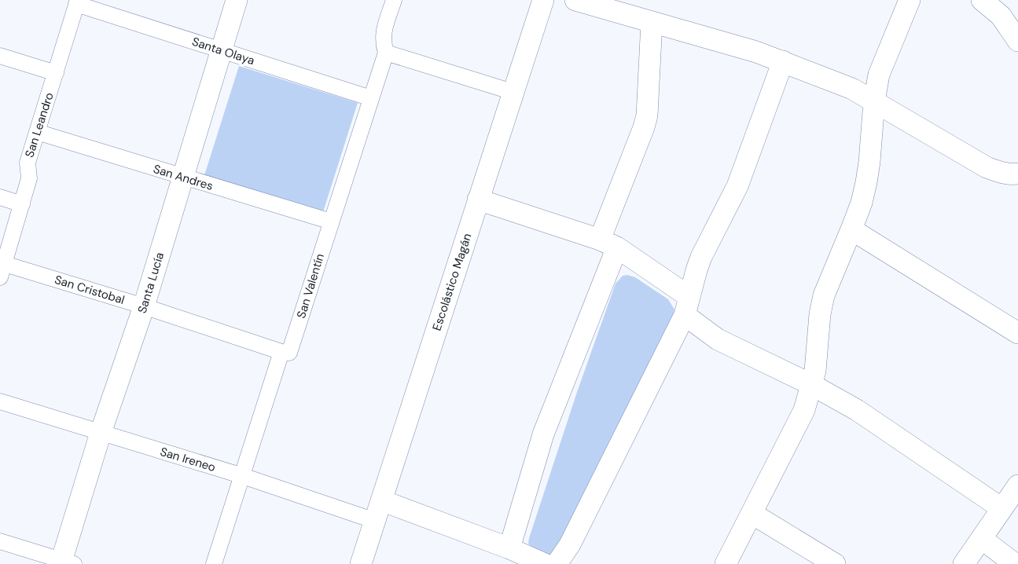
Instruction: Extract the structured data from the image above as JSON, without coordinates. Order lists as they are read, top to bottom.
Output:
{
  "streets": {
    "street": [
      "Santa Olaya",
      "San Leandro",
      "San Andres",
      "Escolástico Magán",
      "Santa Lucía",
      "San Valentín",
      "San Cristobal",
      "San Ireneo"
    ]
  },
  "crossings": [
    ["Santa Olaya", "San Leandro"],
    ["Santa Olaya", "Santa Lucía"],
    ["Santa Olaya", "San Valentín"],
    ["San Leandro", "San Andres"],
    ["San Leandro", "San Cristobal"],
    ["San Andres", "Santa Lucía"],
    ["San Andres", "San Valentín"],
    ["Escolástico Magán", "San Ireneo"],
    ["Santa Lucía", "San Cristobal"],
    ["Santa Lucía", "San Ireneo"],
    ["San Valentín", "San Cristobal"],
    ["San Valentín", "San Ireneo"]
  ]
}
